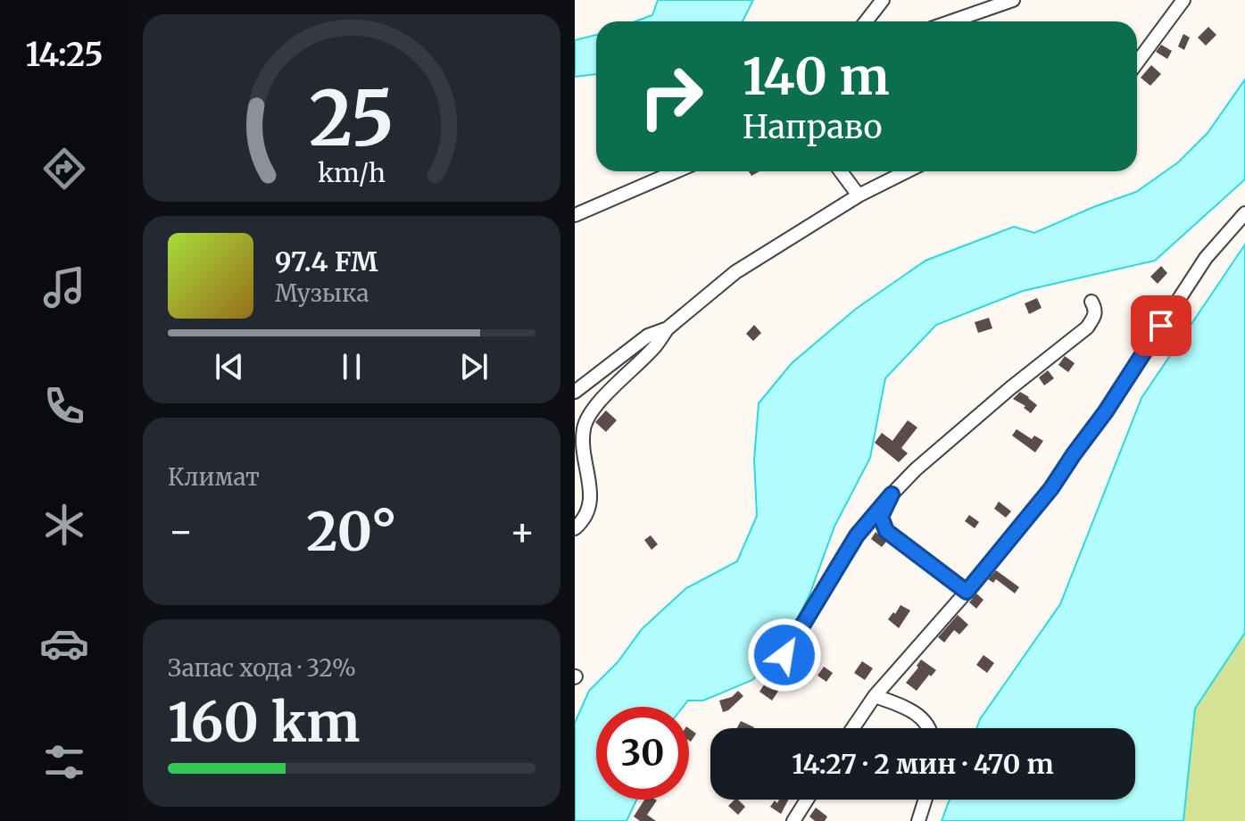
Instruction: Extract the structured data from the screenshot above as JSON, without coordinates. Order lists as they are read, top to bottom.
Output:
{
  "page": {
    "tabs": "14:25",
    "turn": ["140 m", "Направо"],
    "song": ["97.4 FM", "Музыка"],
    "tile": [
      "Климат",
      ["Запас хода · 32%", "160 km"]
    ],
    "heat": ["−", "20°", "+"],
    "limit": "30",
    "trip": "14:27 · 2 мин · 470 m",
    "gauge": ["25", "km/h"]
  }
}
